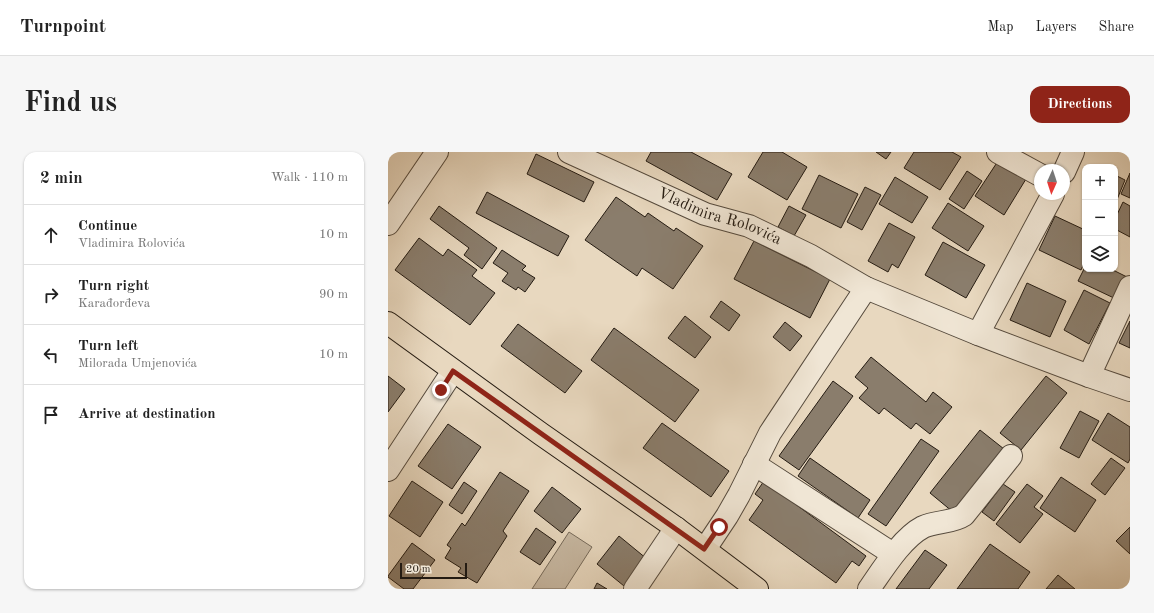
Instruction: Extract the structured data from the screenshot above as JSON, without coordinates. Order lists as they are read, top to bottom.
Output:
{
  "streets": {
    "street": ["Vladimira Rolovića"]
  },
  "scale_bar": "20 m",
  "north": "bottom",
  "page": {
    "header": "Turnpoint",
    "nav": ["Map", "Layers", "Share"],
    "buttons": "Directions",
    "title": "Find us",
    "heading": ["2 min", "Walk · 110 m"],
    "map_buttons": ["+", "−"],
    "list": [
      ["Continue", "Vladimira Rolovića", "10 m"],
      ["Turn right", "Karađorđeva", "90 m"],
      ["Turn left", "Milorada Umjenovića", "10 m"],
      "Arrive at destination"
    ],
    "scale": "20 m"
  }
}
